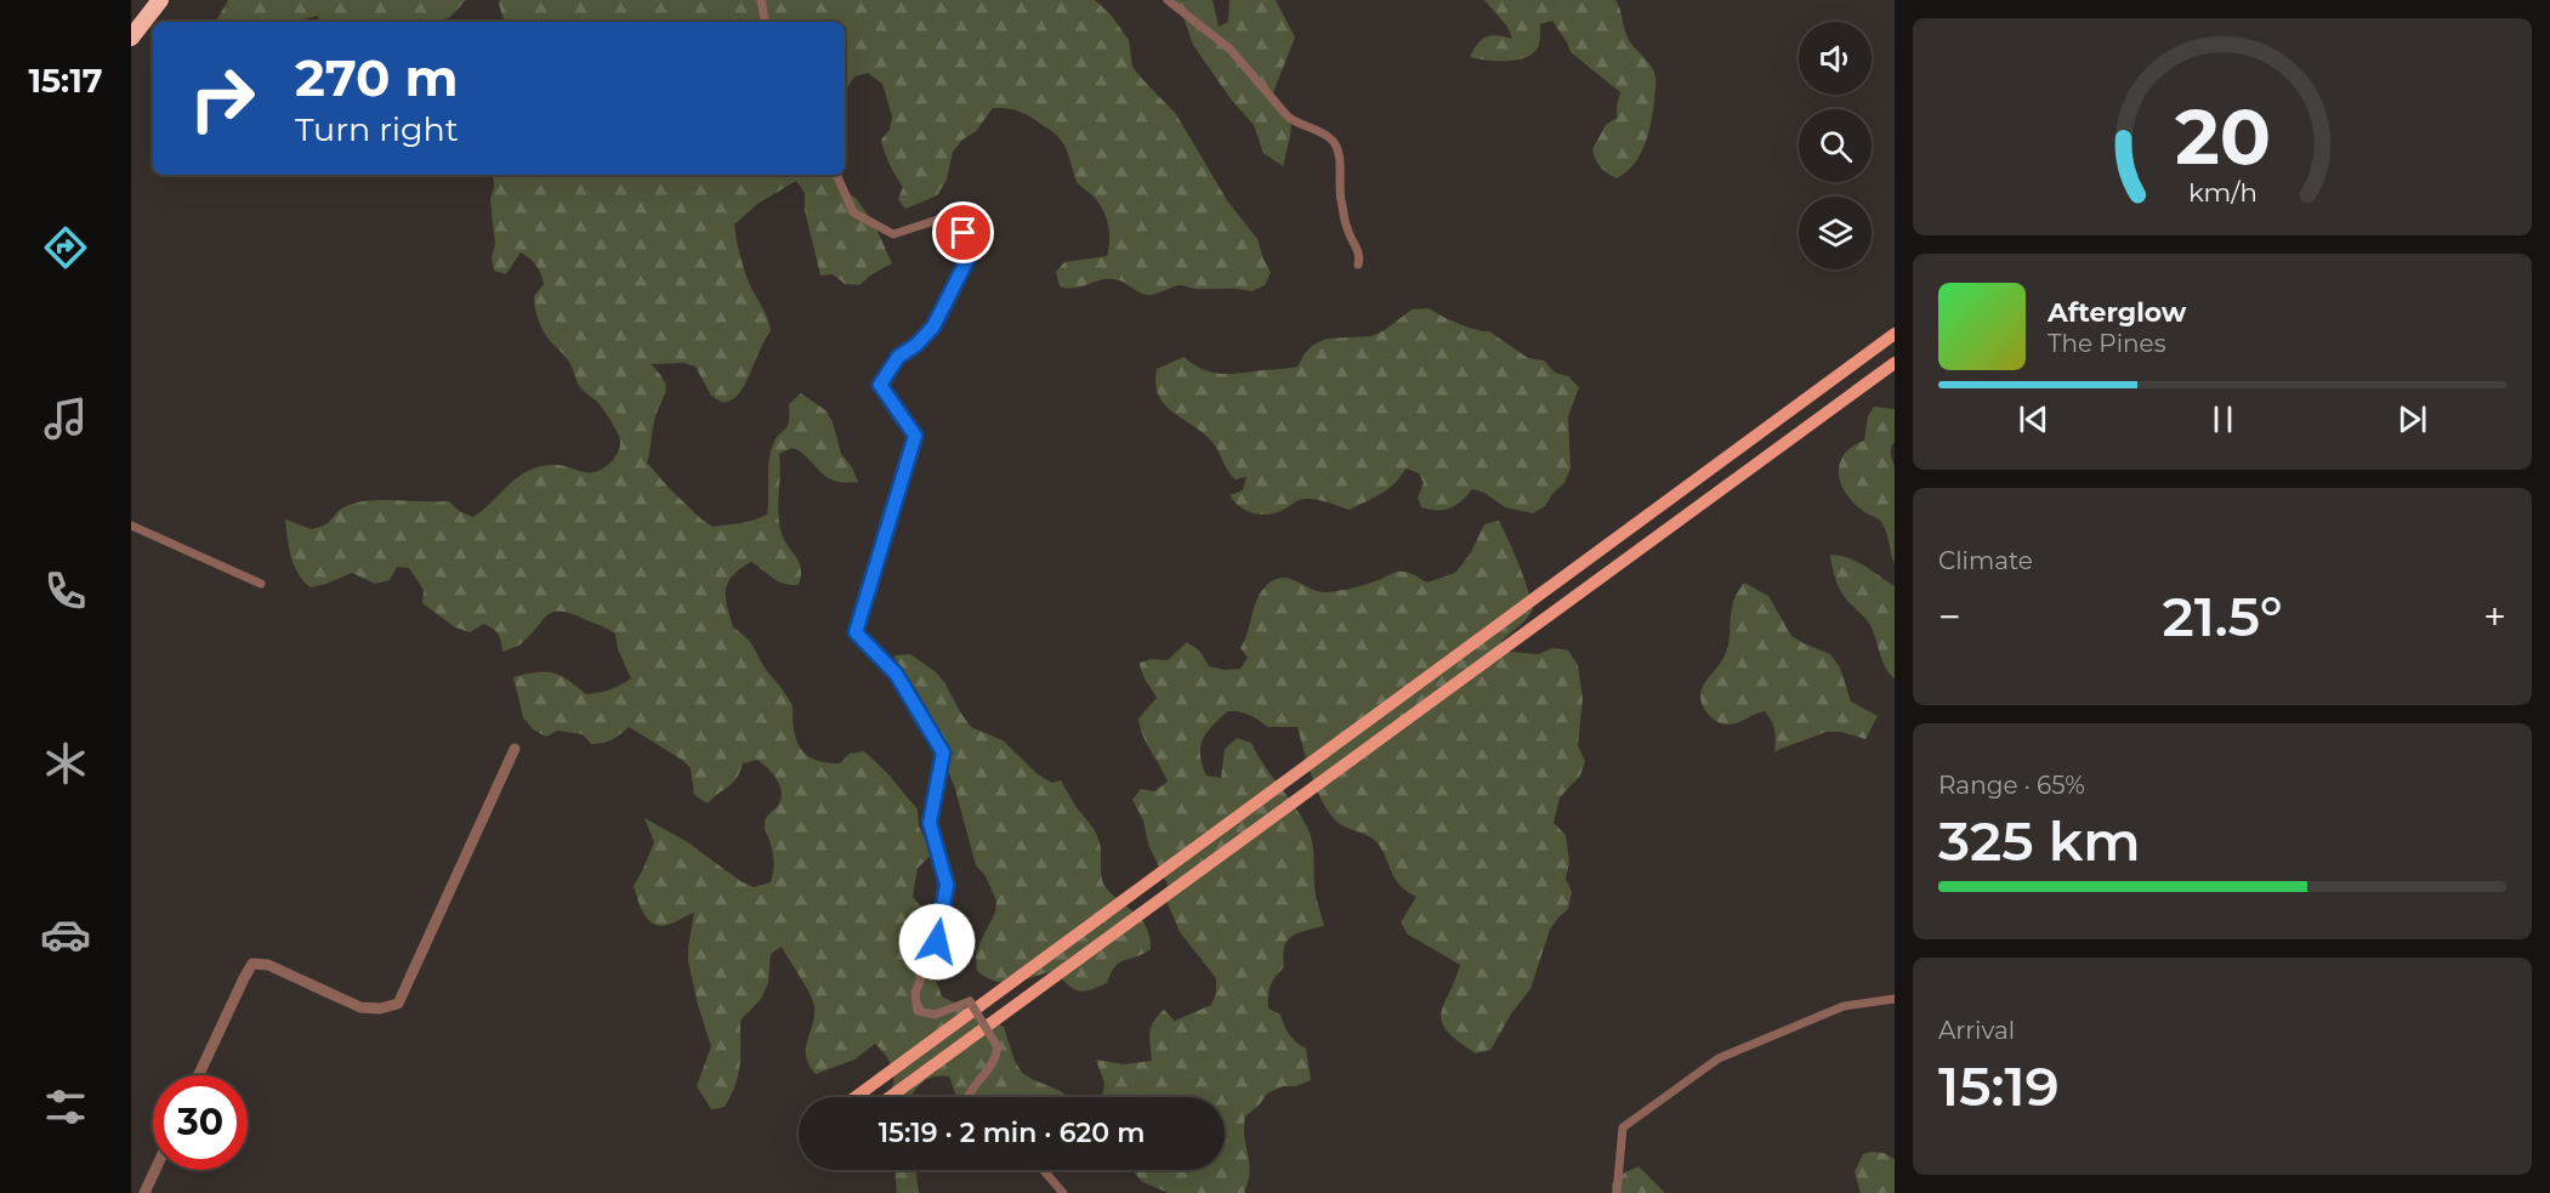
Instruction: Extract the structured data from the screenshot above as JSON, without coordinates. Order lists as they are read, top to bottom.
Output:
{
  "page": {
    "tabs": "15:17",
    "turn": ["270 m", "Turn right"],
    "song": ["Afterglow", "The Pines"],
    "tile": [
      "Climate",
      ["Range · 65%", "325 km"],
      ["Arrival", "15:19"]
    ],
    "heat": ["−", "21.5°", "+"],
    "limit": "30",
    "trip": "15:19 · 2 min · 620 m",
    "gauge": ["20", "km/h"]
  }
}
